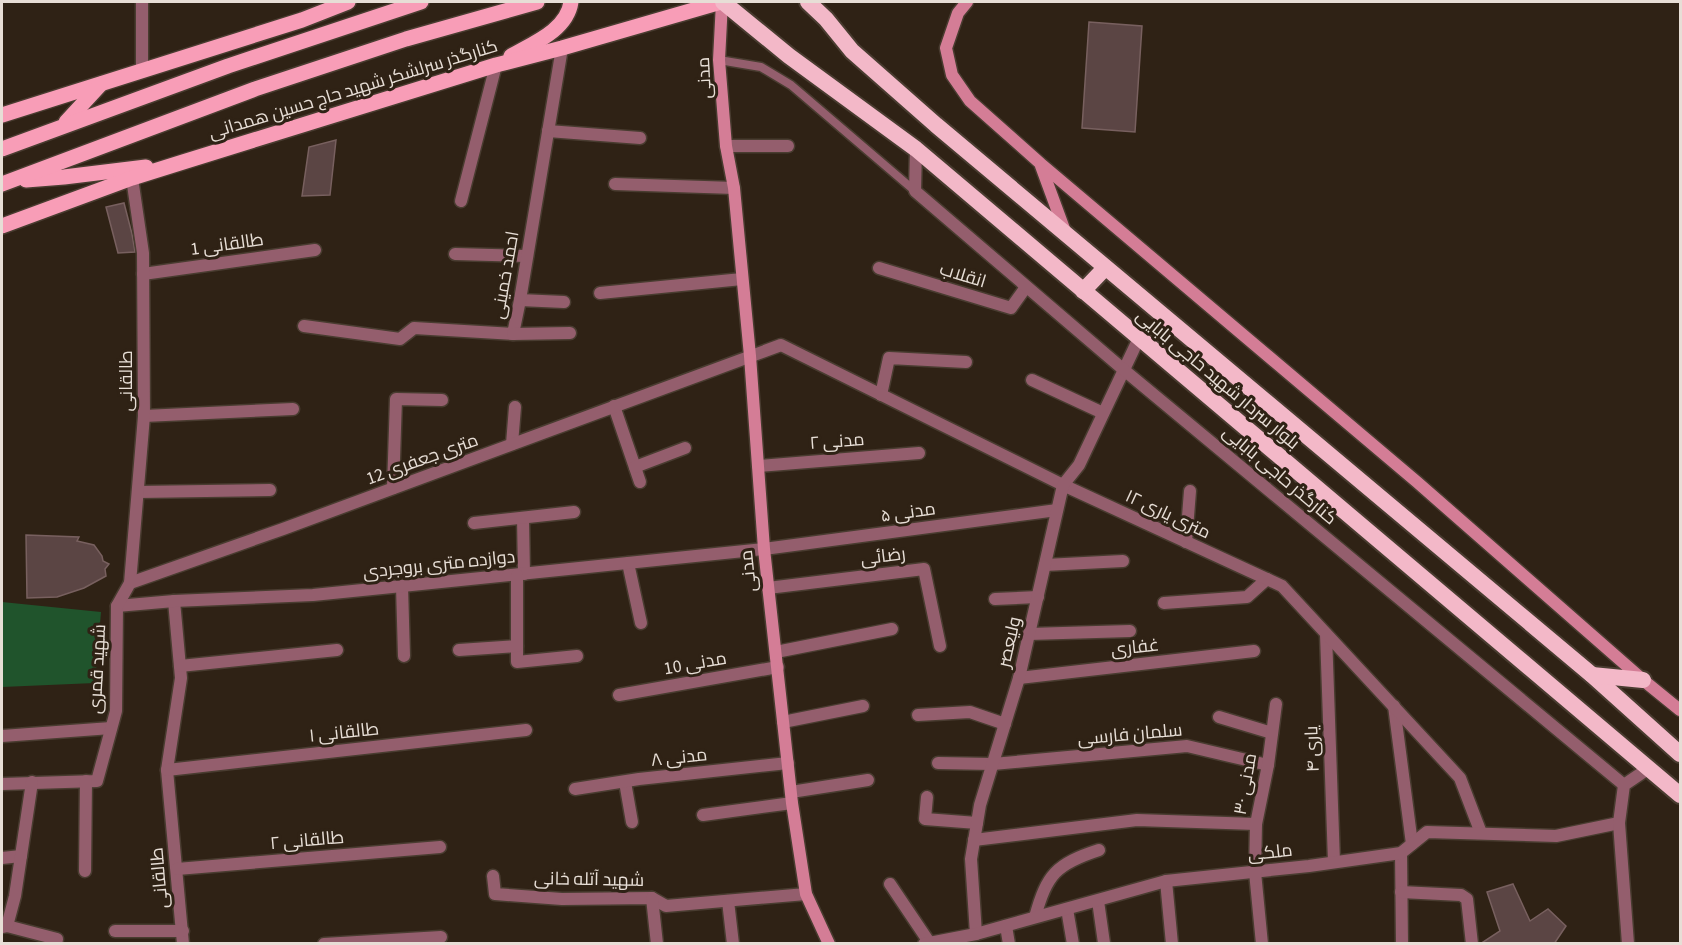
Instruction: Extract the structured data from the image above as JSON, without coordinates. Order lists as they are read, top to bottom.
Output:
{
  "streets": {
    "highway": ["بلوار سردار شهید حاجی بابایی"],
    "main road": ["مدنی", "کنارگذر سرلشکر شهید حاج حسین همدانی"],
    "street": [
      "طالقانی 1",
      "احمد خمینی",
      "انقلاب",
      "طالقانی",
      "مدنی ۲",
      "12 متری جعفری",
      "کنارگذر حاجی بابایی",
      "مدنی ۵",
      "۱۲ متری یاری",
      "رضائی",
      "دوازده متری بروجردی",
      "ولیعصر",
      "غفاری",
      "مدنی 10",
      "شهید قمری",
      "طالقانی ۱",
      "سلمان فارسی",
      "یاری ۴",
      "مدنی ۸",
      "مدنی ۳۰",
      "طالقانی ۲",
      "ملکی",
      "شهید آتله خانی"
    ]
  },
  "crossings": [
    ["مدنی", "کنارگذر سرلشکر شهید حاج حسین همدانی"],
    ["مدنی", "بلوار سردار شهید حاجی بابایی"],
    ["مدنی", "مدنی ۲"],
    ["مدنی", "12 متری جعفری"],
    ["مدنی", "مدنی ۵"],
    ["مدنی", "۱۲ متری یاری"],
    ["مدنی", "رضائی"],
    ["مدنی", "دوازده متری بروجردی"],
    ["مدنی", "مدنی 10"],
    ["مدنی", "مدنی ۸"],
    ["مدنی", "شهید آتله خانی"],
    ["کنارگذر سرلشکر شهید حاج حسین همدانی", "احمد خمینی"],
    ["کنارگذر سرلشکر شهید حاج حسین همدانی", "بلوار سردار شهید حاجی بابایی"],
    ["کنارگذر سرلشکر شهید حاج حسین همدانی", "طالقانی"],
    ["طالقانی 1", "طالقانی"],
    ["انقلاب", "کنارگذر حاجی بابایی"],
    ["بلوار سردار شهید حاجی بابایی", "ولیعصر"],
    ["طالقانی", "12 متری جعفری"],
    ["طالقانی", "دوازده متری بروجردی"],
    ["طالقانی", "طالقانی ۱"],
    ["طالقانی", "طالقانی ۲"],
    ["12 متری جعفری", "۱۲ متری یاری"],
    ["کنارگذر حاجی بابایی", "ولیعصر"],
    ["مدنی ۵", "دوازده متری بروجردی"],
    ["مدنی ۵", "ولیعصر"],
    ["۱۲ متری یاری", "ولیعصر"],
    ["۱۲ متری یاری", "یاری ۴"],
    ["دوازده متری بروجردی", "شهید قمری"],
    ["ولیعصر", "غفاری"],
    ["ولیعصر", "سلمان فارسی"],
    ["ولیعصر", "ملکی"],
    ["سلمان فارسی", "مدنی ۳۰"],
    ["یاری ۴", "ملکی"],
    ["مدنی ۳۰", "ملکی"]
  ]
}
